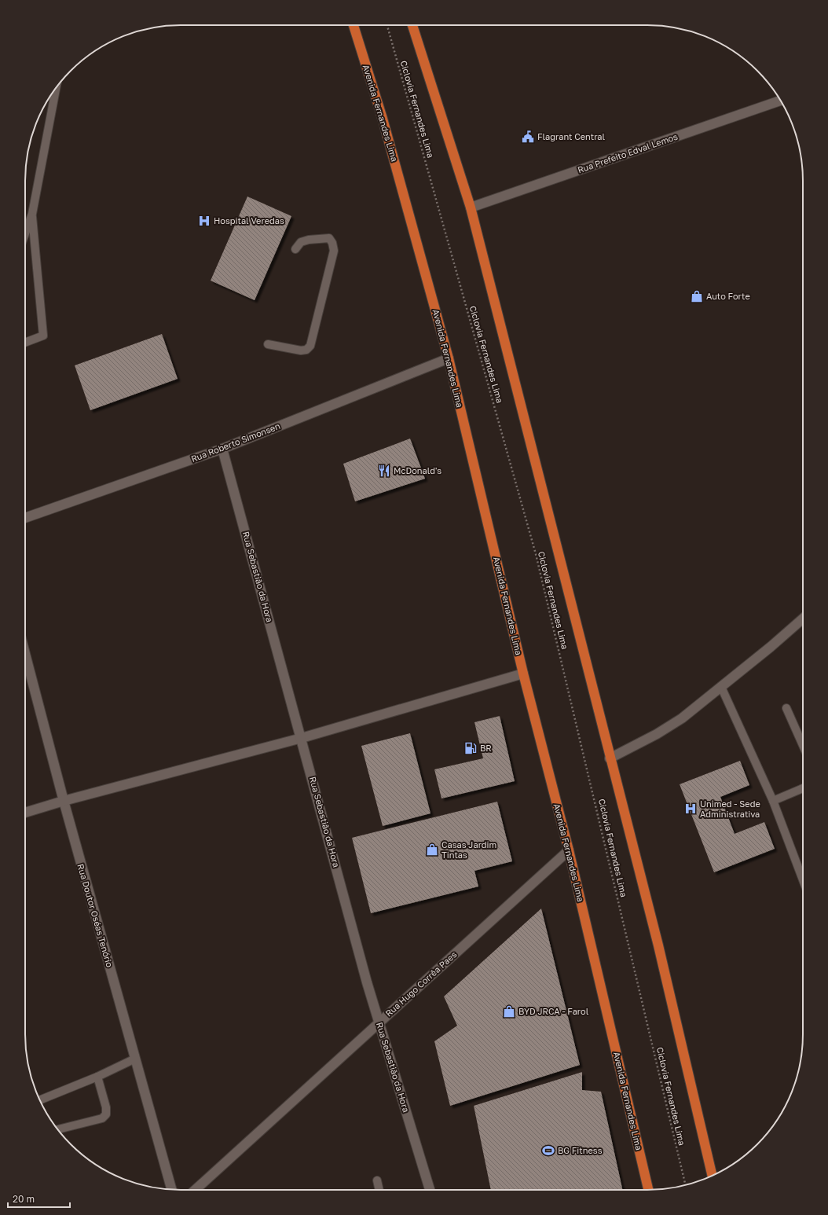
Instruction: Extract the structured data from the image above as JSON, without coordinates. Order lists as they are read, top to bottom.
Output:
{
  "streets": {
    "highway": ["Avenida Fernandes Lima"],
    "street": [
      "Rua Prefeito Edval Lemos",
      "Rua Roberto Simonsen",
      "Rua Sebastião da Hora",
      "Rua Doutor Oséas Tenório",
      "Rua Hugo Corrêa Paes"
    ],
    "path": ["Ciclovia Fernandes Lima"]
  },
  "crossings": [
    ["Avenida Fernandes Lima", "Rua Roberto Simonsen"],
    ["Avenida Fernandes Lima", "Rua Hugo Corrêa Paes"],
    ["Rua Roberto Simonsen", "Rua Sebastião da Hora"],
    ["Rua Sebastião da Hora", "Rua Hugo Corrêa Paes"]
  ],
  "places": {
    "public building": ["Flagrant Central"],
    "hospital": ["Hospital Veredas", "Unimed - Sede Administrativa"],
    "shop": ["Auto Forte", "Casas Jardim Tintas", "BYD JRCA - Farol"],
    "restaurant": ["McDonald's"],
    "fuel station": ["BR"],
    "sports": ["BG Fitness"]
  },
  "scale_bar": "20 m"
}
